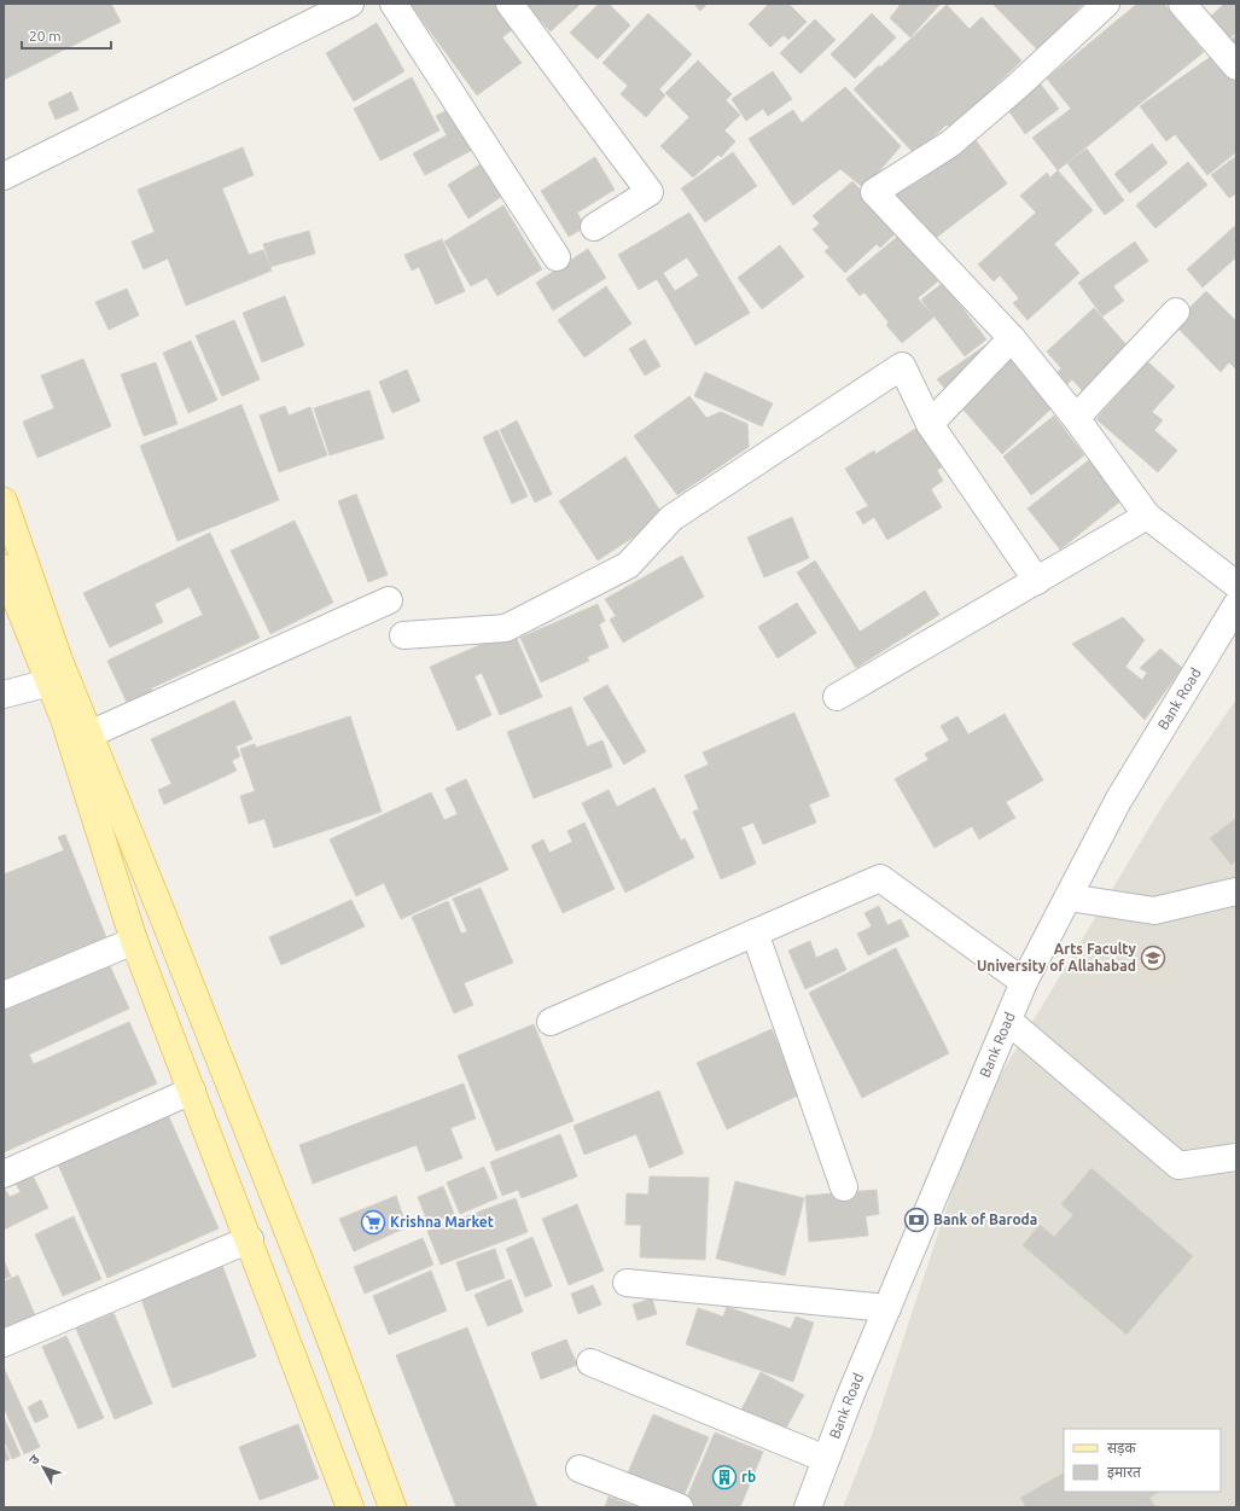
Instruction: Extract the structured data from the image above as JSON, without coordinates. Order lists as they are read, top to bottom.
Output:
{
  "streets": {
    "street": ["Bank Road"]
  },
  "places": {
    "school or university": ["Arts Faculty University of Allahabad"],
    "bank": ["Bank of Baroda"],
    "supermarket": ["Krishna Market"],
    "building": ["rb"]
  },
  "legend": ["सड़क", "इमारत"],
  "scale_bar": "20 m",
  "north": "top left"
}
